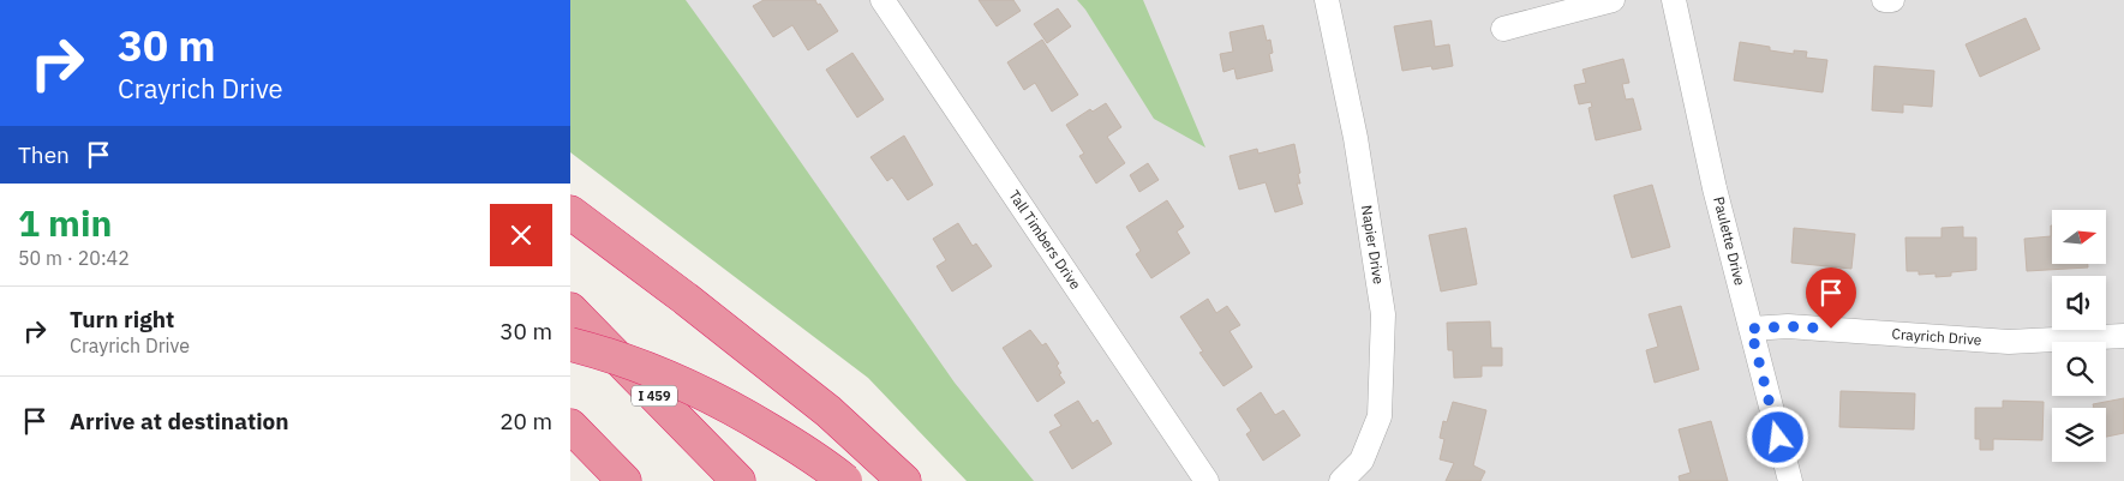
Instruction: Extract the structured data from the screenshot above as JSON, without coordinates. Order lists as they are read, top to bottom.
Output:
{
  "streets": {
    "highway": ["I 459"],
    "street": [
      "Tall Timbers Drive",
      "Paulette Drive",
      "Napier Drive",
      "Crayrich Drive"
    ]
  },
  "crossings": [
    ["Paulette Drive", "Crayrich Drive"]
  ],
  "north": "right",
  "page": {
    "turn": ["30 m", "Crayrich Drive"],
    "then": "Then",
    "heading": ["1 min", "50 m · 20:42"],
    "list": [
      {
        "name": "Turn right",
        "note": "Crayrich Drive",
        "value": "30 m"
      },
      {
        "name": "Arrive at destination",
        "value": "20 m"
      }
    ]
  }
}
